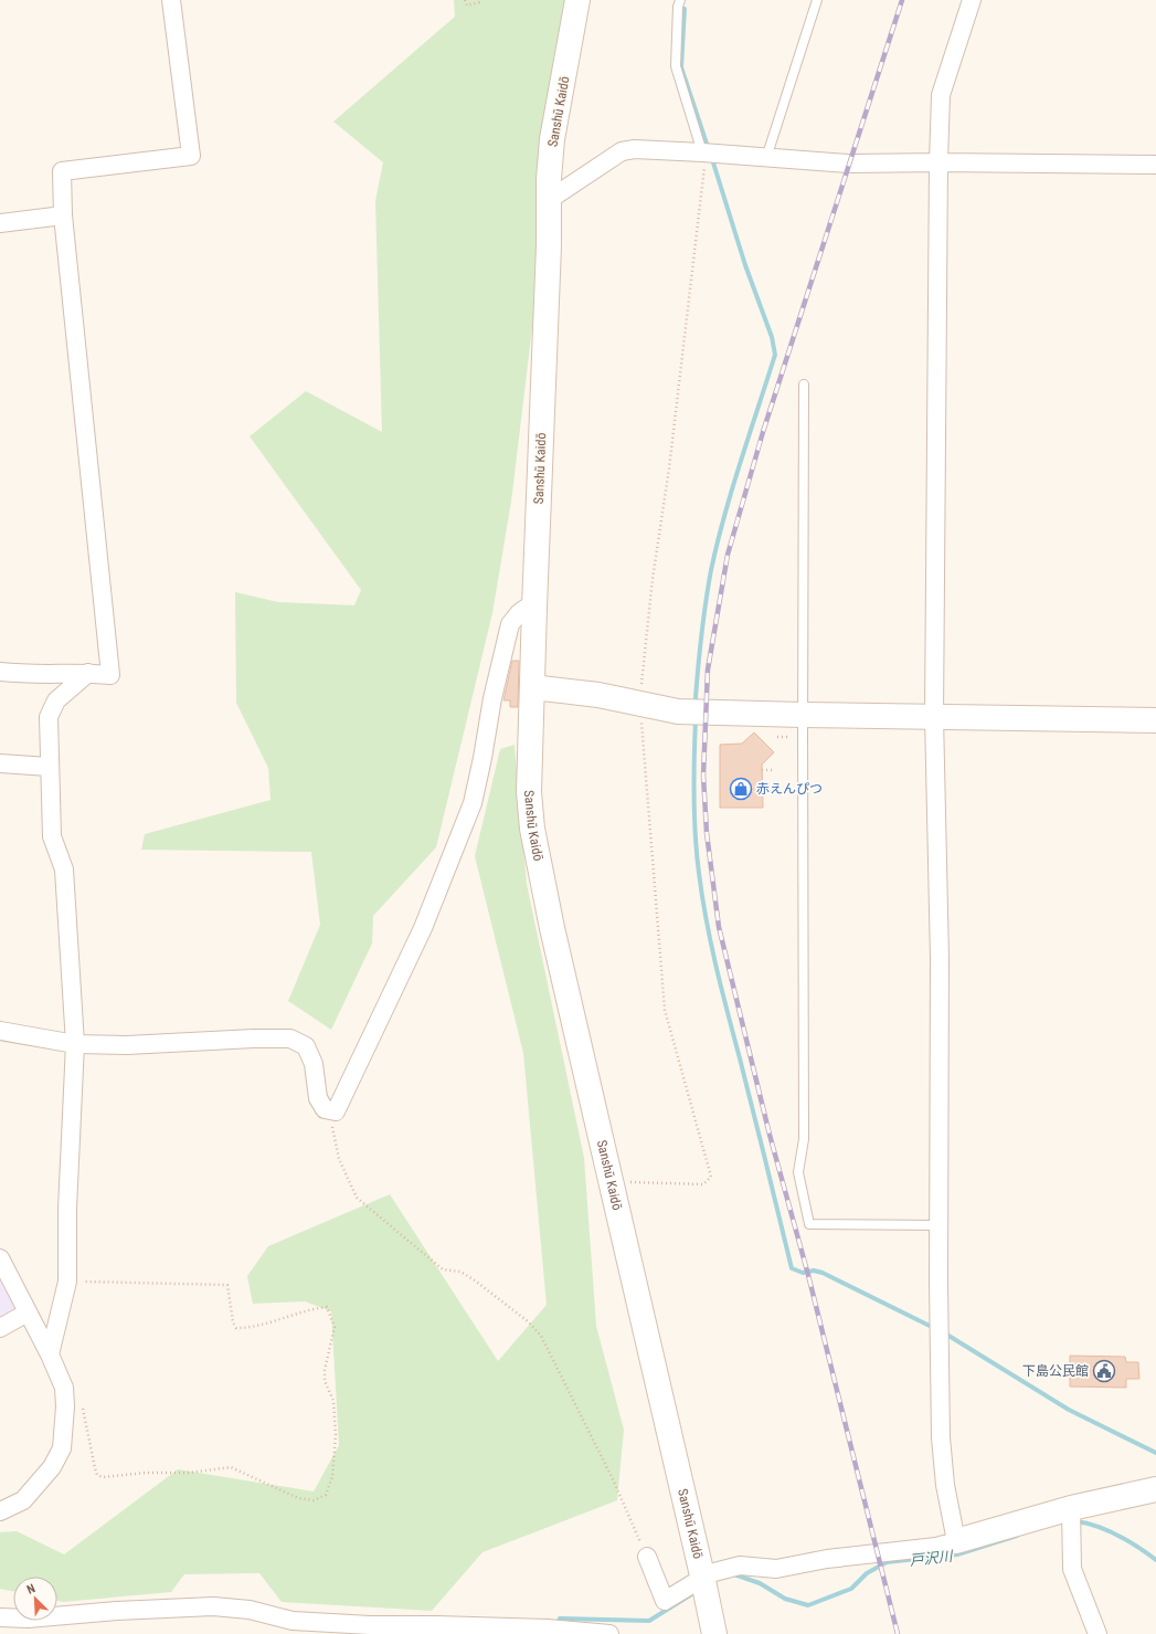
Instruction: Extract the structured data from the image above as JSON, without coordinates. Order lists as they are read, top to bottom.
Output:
{
  "streets": {
    "main road": ["Sanshū Kaidō"]
  },
  "water": ["戸沢川"],
  "places": {
    "shop": ["赤えんぴつ"],
    "public building": ["下島公民館"]
  },
  "north": "top left"
}
